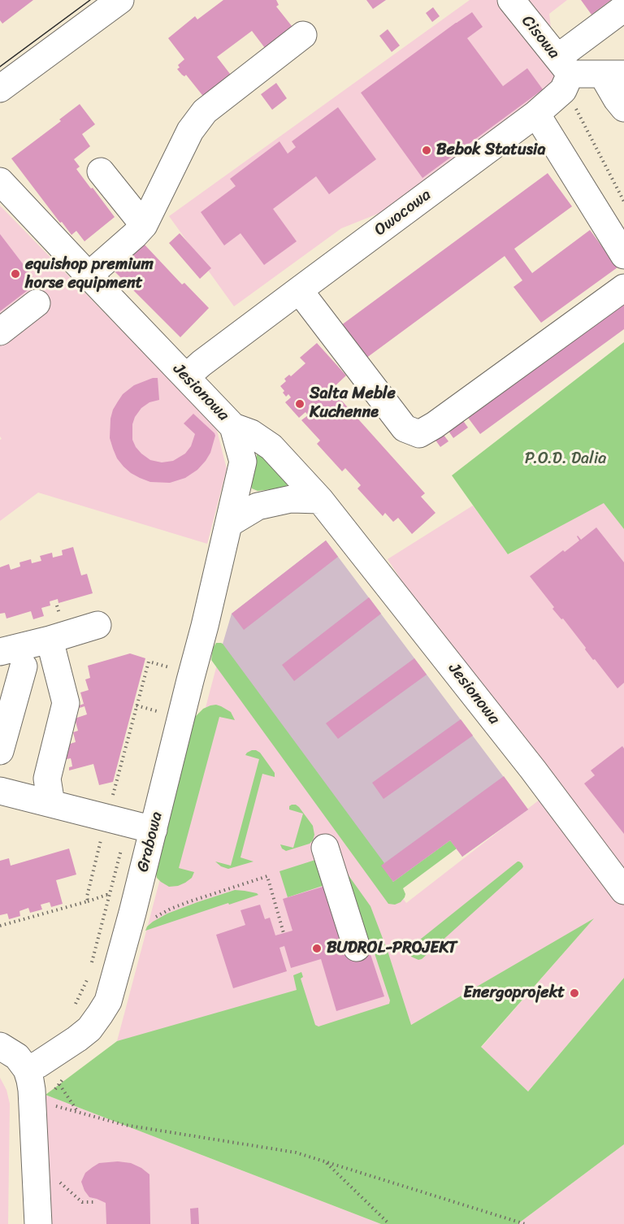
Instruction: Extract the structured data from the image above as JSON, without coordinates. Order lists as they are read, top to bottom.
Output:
{
  "streets": {
    "street": [
      "Cisowa",
      "Owocowa",
      "Jesionowa",
      "Grabowa"
    ]
  },
  "crossings": [
    ["Cisowa", "Owocowa"],
    ["Owocowa", "Jesionowa"],
    ["Jesionowa", "Grabowa"]
  ],
  "parks": ["P.O.D. Dalia"],
  "places": [
    "Bebok Statusia",
    "equishop premium horse equipment",
    "Salta Meble Kuchenne",
    "BUDROL-PROJEKT",
    "Energoprojekt"
  ]
}
